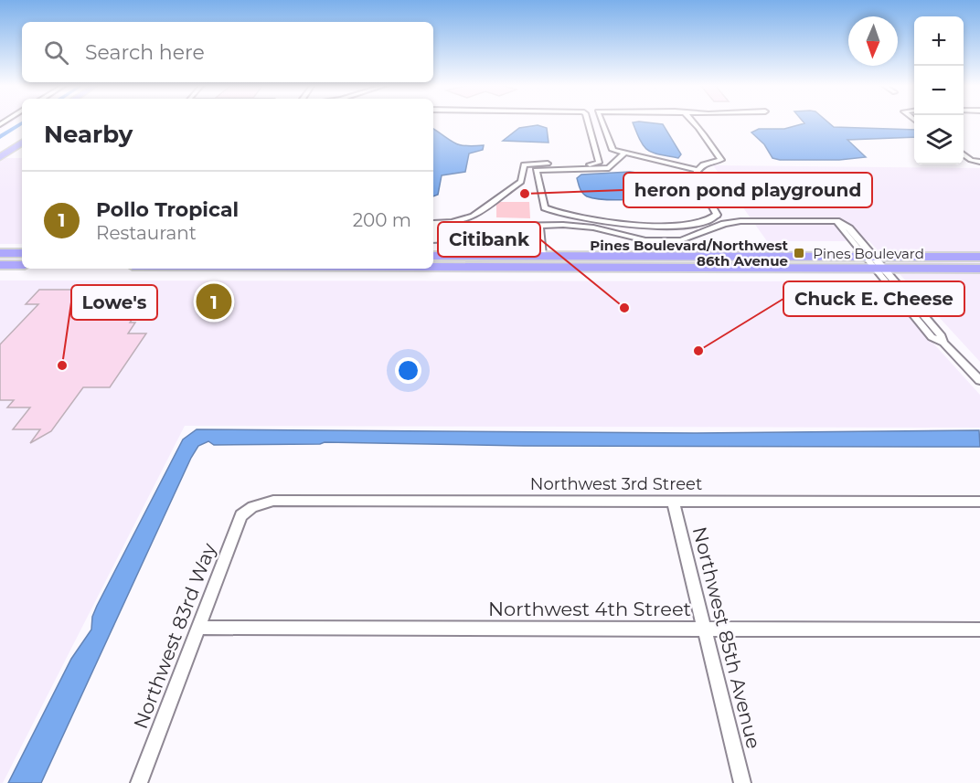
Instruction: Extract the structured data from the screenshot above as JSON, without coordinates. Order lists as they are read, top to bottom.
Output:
{
  "streets": {
    "highway": ["Pines Boulevard"],
    "street": [
      "Northwest 3rd Street",
      "Northwest 4th Street",
      "Northwest 83rd Way",
      "Northwest 85th Avenue"
    ]
  },
  "crossings": [
    ["Northwest 3rd Street", "Northwest 83rd Way"],
    ["Northwest 3rd Street", "Northwest 85th Avenue"],
    ["Northwest 4th Street", "Northwest 83rd Way"],
    ["Northwest 4th Street", "Northwest 85th Avenue"]
  ],
  "places": {
    "other": [
      "heron pond playground",
      "Citibank",
      "Chuck E. Cheese",
      "Lowe's"
    ],
    "transit": ["Pines Boulevard/Northwest 86th Avenue"]
  },
  "north": "bottom",
  "page": {
    "map_buttons": ["+", "−"],
    "search": "Search here",
    "heading": "Nearby",
    "list": [
      {
        "mark": "1",
        "name": "Pollo Tropical",
        "note": "Restaurant",
        "value": "200 m"
      }
    ],
    "pins": "1"
  }
}
